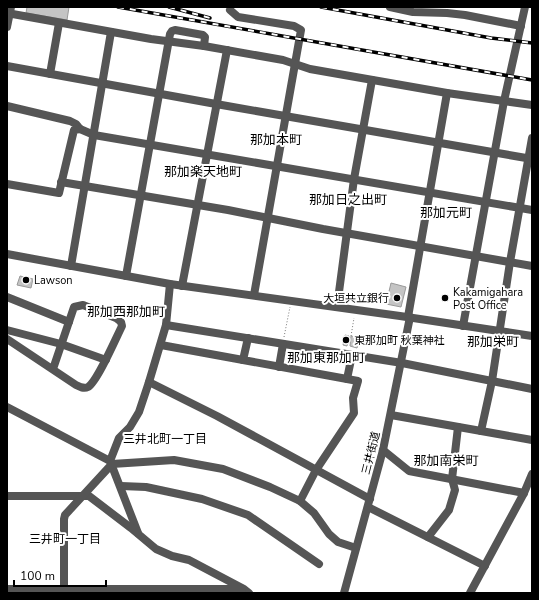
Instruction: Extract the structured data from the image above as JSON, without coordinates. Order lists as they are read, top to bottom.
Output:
{
  "streets": {
    "street": ["三井街道"]
  },
  "districts": [
    "那加本町",
    "那加楽天地町",
    "那加日之出町",
    "那加元町",
    "那加西那加町",
    "那加栄町",
    "那加東那加町",
    "三井北町一丁目",
    "那加南栄町",
    "三井町一丁目"
  ],
  "places": [
    "Lawson",
    "大垣共立銀行",
    "Kakamigahara Post Office",
    "東那加町 秋葉神社"
  ],
  "scale_bar": "100 m"
}
